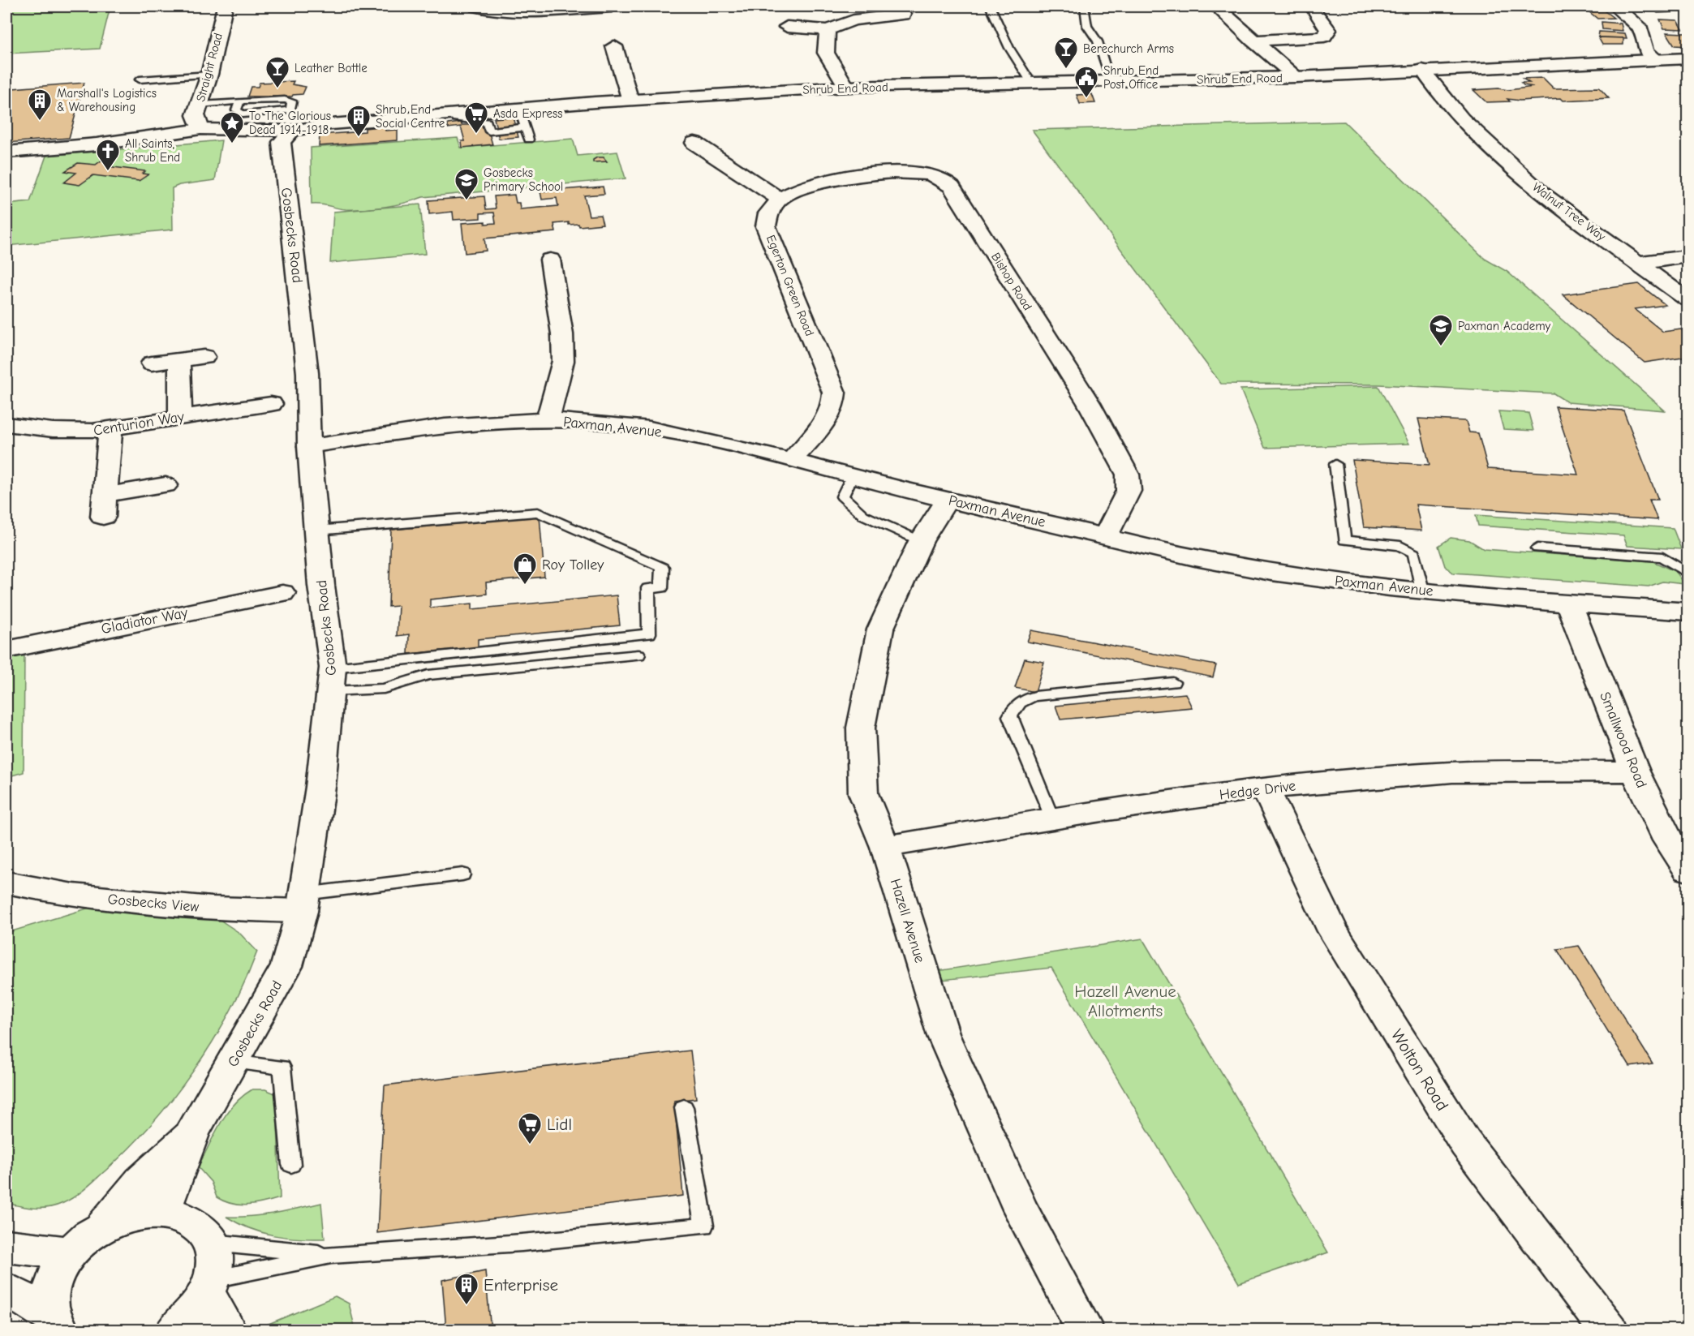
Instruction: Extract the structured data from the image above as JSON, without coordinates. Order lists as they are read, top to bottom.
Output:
{
  "streets": {
    "street": [
      "Straight Road",
      "Shrub End Road",
      "Walnut Tree Way",
      "Gosbecks Road",
      "Bishop Road",
      "Egerton Green Road",
      "Centurion Way",
      "Paxman Avenue",
      "Gladiator Way",
      "Smallwood Road",
      "Hedge Drive",
      "Gosbecks View",
      "Hazell Avenue",
      "Wolton Road"
    ]
  },
  "crossings": [
    ["Straight Road", "Shrub End Road"],
    ["Shrub End Road", "Walnut Tree Way"],
    ["Shrub End Road", "Gosbecks Road"],
    ["Gosbecks Road", "Paxman Avenue"],
    ["Gosbecks Road", "Gosbecks View"],
    ["Bishop Road", "Egerton Green Road"],
    ["Bishop Road", "Paxman Avenue"],
    ["Egerton Green Road", "Paxman Avenue"],
    ["Paxman Avenue", "Smallwood Road"],
    ["Paxman Avenue", "Hazell Avenue"],
    ["Smallwood Road", "Hedge Drive"],
    ["Hedge Drive", "Hazell Avenue"],
    ["Hedge Drive", "Wolton Road"]
  ],
  "parks": ["Hazell Avenue Allotments"],
  "places": {
    "bar": ["Berechurch Arms", "Leather Bottle"],
    "public building": ["Shrub End Post Office"],
    "building": ["Marshall's Logistics & Warehousing", "Shrub End Social Centre", "Enterprise"],
    "supermarket": ["Asda Express", "Lidl"],
    "place": ["To The Glorious Dead 1914-1918"],
    "church": ["All Saints, Shrub End"],
    "school or university": ["Gosbecks Primary School", "Paxman Academy"],
    "shop": ["Roy Tolley"]
  }
}
